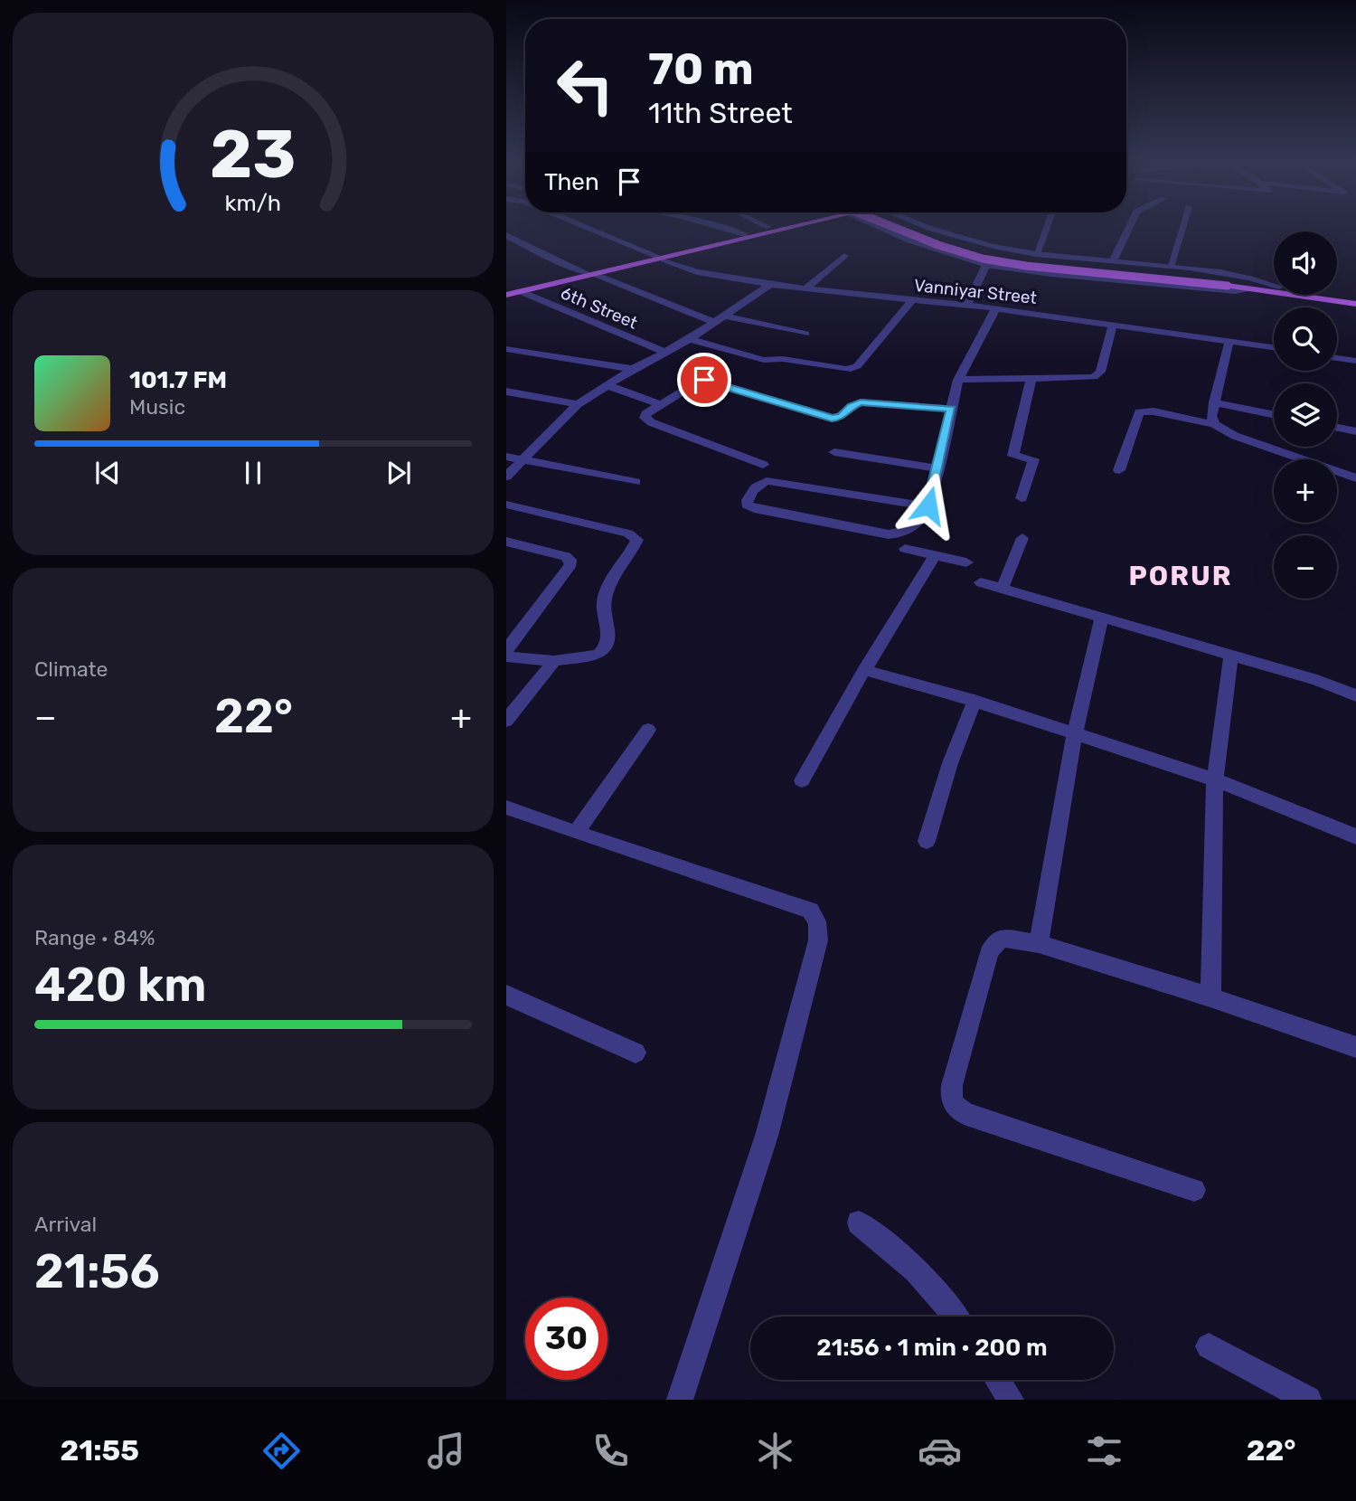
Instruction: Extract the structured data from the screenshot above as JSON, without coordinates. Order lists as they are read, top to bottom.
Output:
{
  "streets": {
    "street": ["Vanniyar Street", "6th Street"]
  },
  "districts": ["PORUR"],
  "page": {
    "turn": ["70 m", "11th Street"],
    "then": "Then",
    "map_buttons": ["+", "−"],
    "song": ["101.7 FM", "Music"],
    "tile": [
      "Climate",
      ["Range · 84%", "420 km"],
      ["Arrival", "21:56"]
    ],
    "heat": ["−", "22°", "+"],
    "limit": "30",
    "trip": "21:56 · 1 min · 200 m",
    "tabs": ["21:55", "22°"],
    "gauge": ["23", "km/h"]
  }
}
